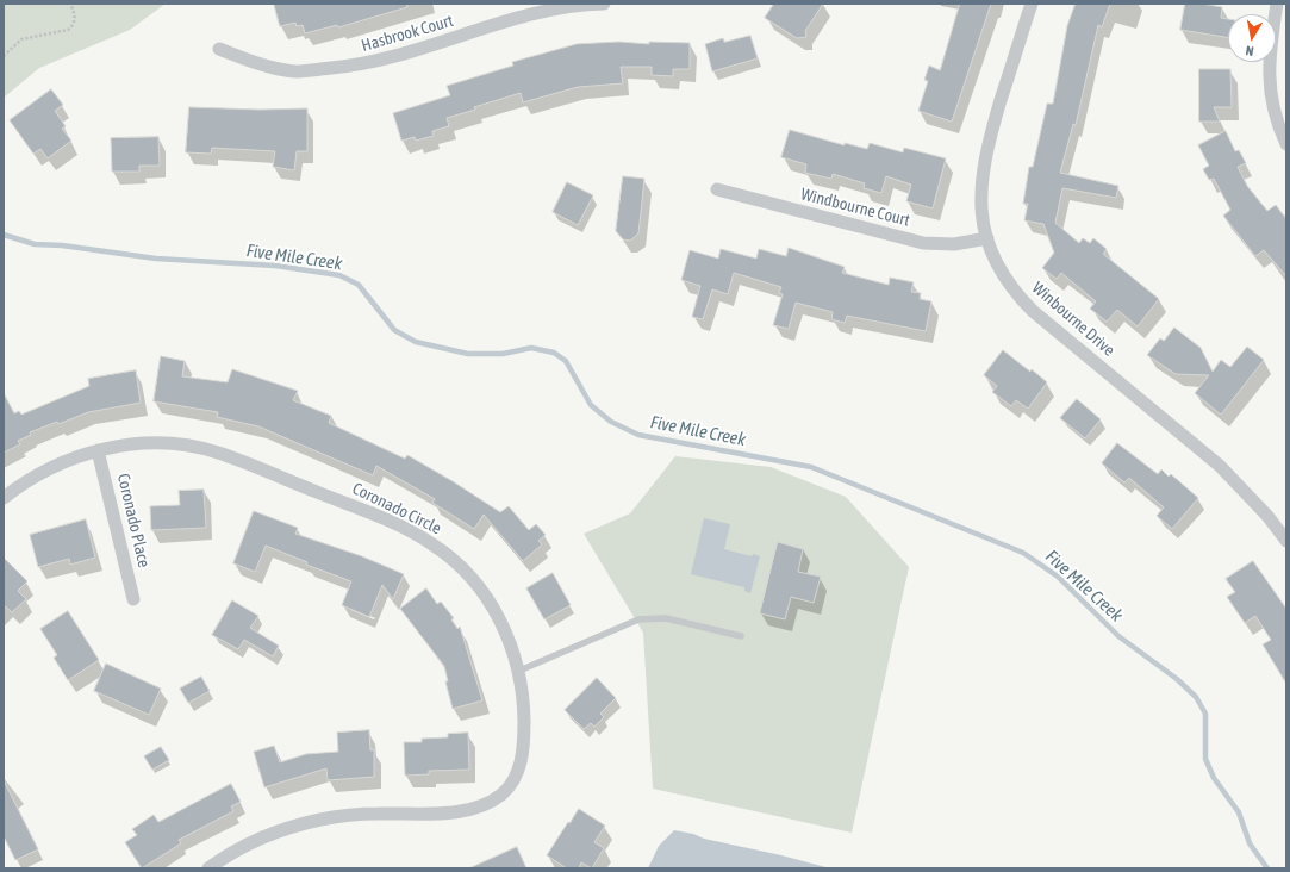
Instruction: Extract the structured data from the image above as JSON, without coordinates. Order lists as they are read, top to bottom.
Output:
{
  "streets": {
    "street": [
      "Hasbrook Court",
      "Windbourne Court",
      "Winbourne Drive",
      "Coronado Circle",
      "Coronado Place"
    ]
  },
  "crossings": [
    ["Windbourne Court", "Winbourne Drive"],
    ["Coronado Circle", "Coronado Place"]
  ],
  "water": ["Five Mile Creek"],
  "north": "bottom"
}
